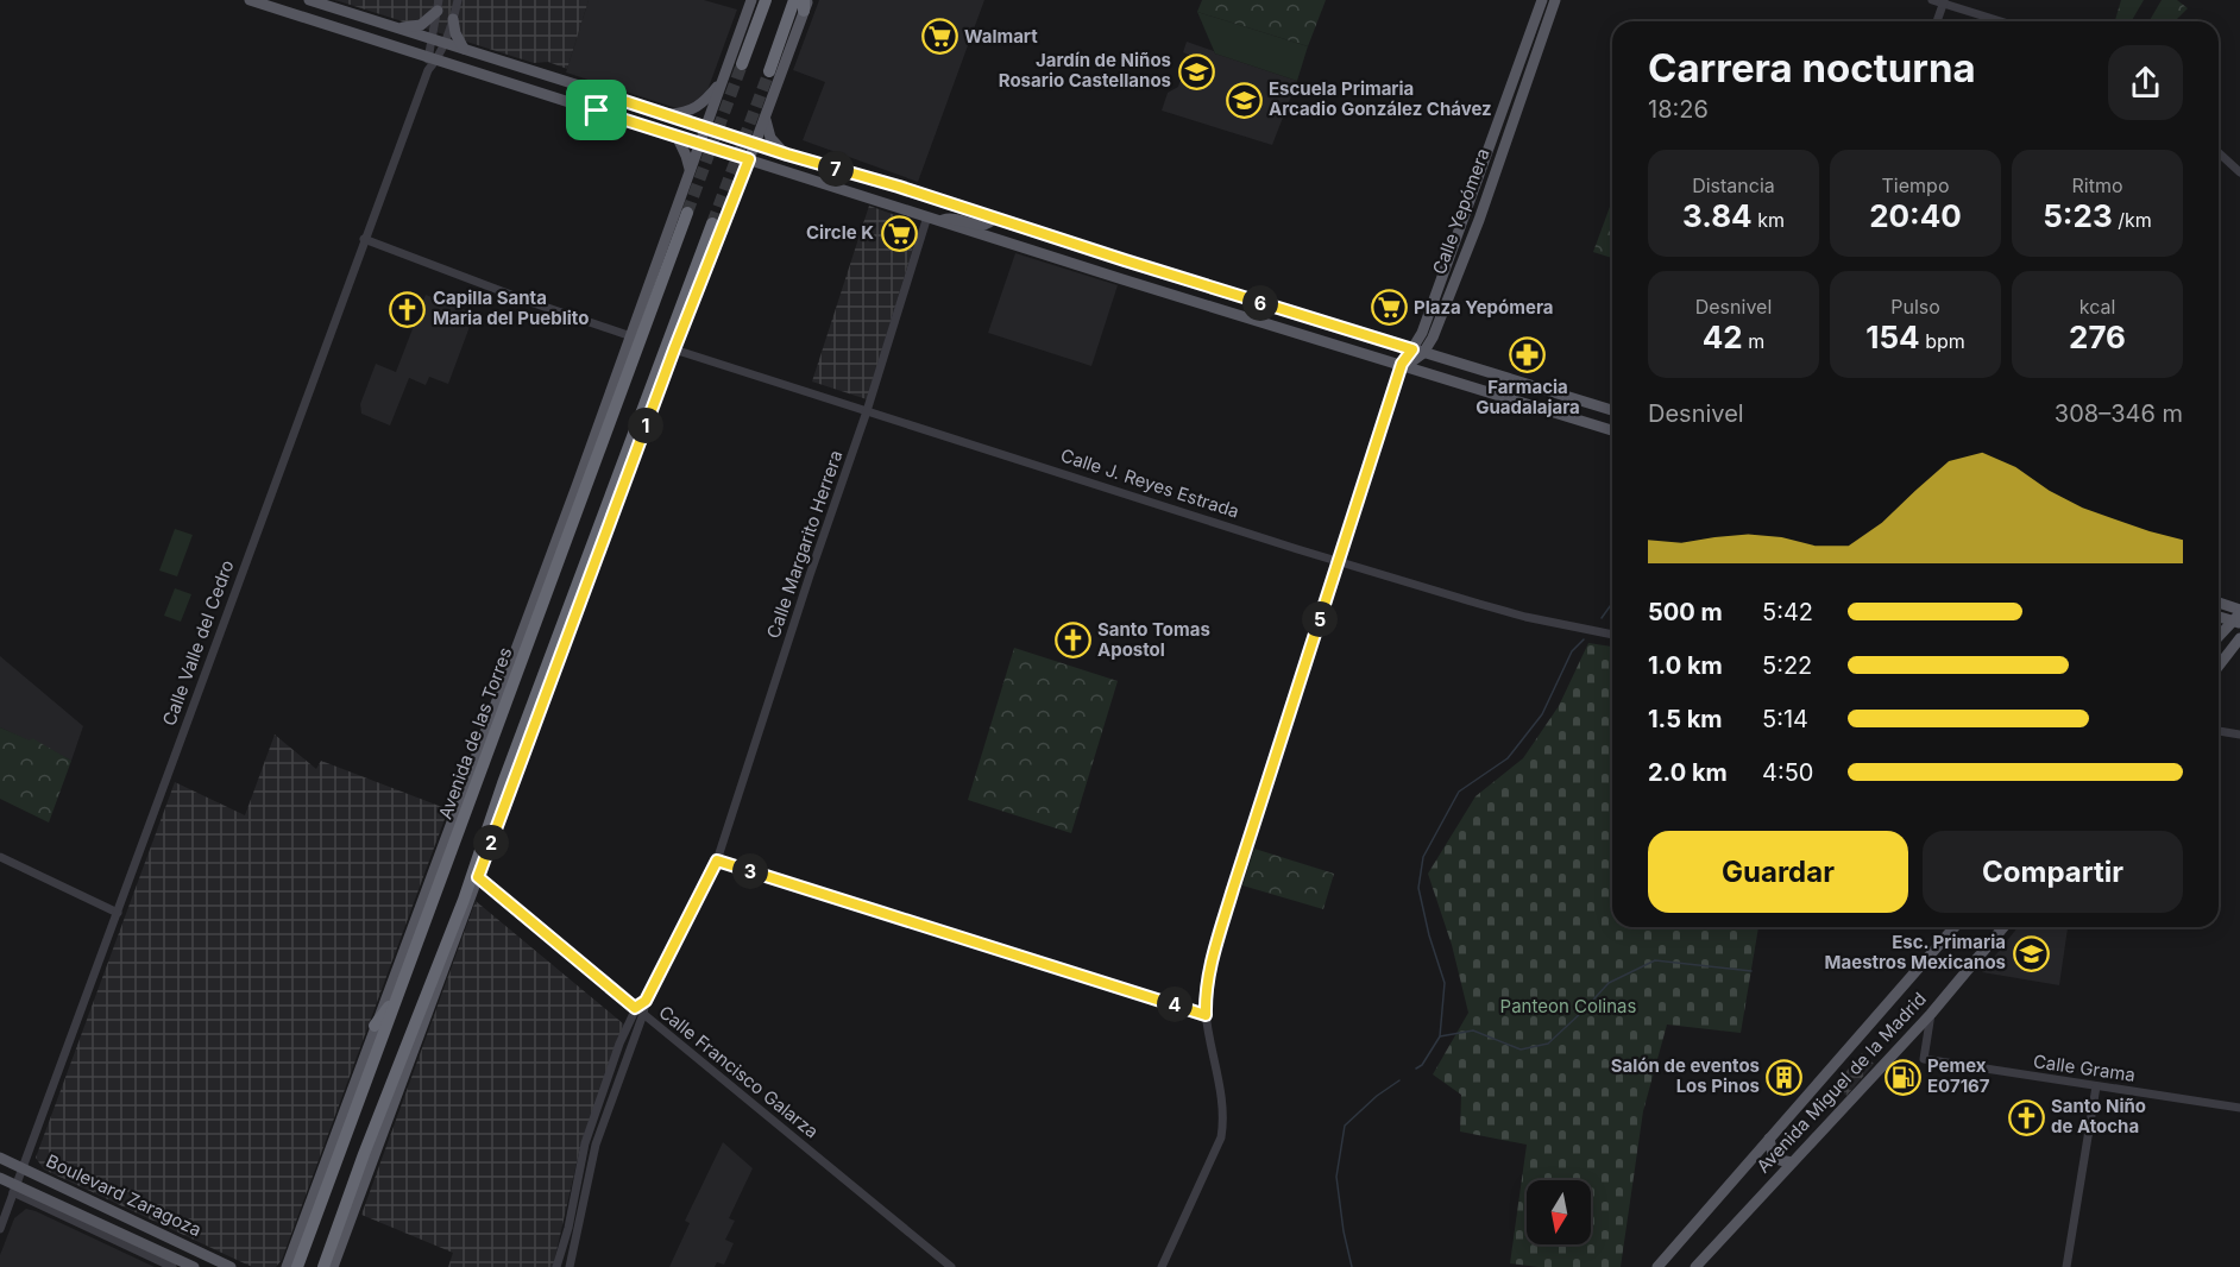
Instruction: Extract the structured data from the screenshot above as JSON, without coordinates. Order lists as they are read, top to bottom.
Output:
{
  "streets": {
    "highway": ["Avenida de las Torres"],
    "main road": ["Calle Yepómera", "Avenida Miguel de la Madrid", "Boulevard Zaragoza"],
    "street": [
      "Calle J. Reyes Estrada",
      "Calle Margarito Herrera",
      "Calle Valle del Cedro",
      "Calle Grama",
      "Calle Francisco Galarza"
    ]
  },
  "crossings": [
    ["Calle J. Reyes Estrada", "Calle Margarito Herrera"],
    ["Calle Valle del Cedro", "Boulevard Zaragoza"],
    ["Calle Grama", "Avenida Miguel de la Madrid"]
  ],
  "parks": ["Panteon Colinas"],
  "places": {
    "supermarket": ["Walmart", "Circle K", "Plaza Yepómera"],
    "school or university": ["Jardín de Niños Rosario Castellanos", "Escuela Primaria Arcadio González Chávez", "Esc. Primaria Maestros Mexicanos"],
    "church": ["Capilla Santa Maria del Pueblito", "Santo Tomas Apostol", "Santo Niño de Atocha"],
    "pharmacy": ["Farmacia Guadalajara"],
    "building": ["Salón de eventos Los Pinos"],
    "fuel station": ["Pemex E07167"]
  },
  "north": "bottom",
  "page": {
    "heading": ["Carrera nocturna", "18:26"],
    "stats": [
      ["Distancia", "3.84 km"],
      ["Tiempo", "20:40"],
      ["Ritmo", "5:23 /km"],
      ["Desnivel", "42 m"],
      ["Pulso", "154 bpm"],
      ["kcal", "276"]
    ],
    "pins": [
      "7",
      "6",
      "1",
      "5",
      "2",
      "3",
      "4"
    ],
    "chart": ["Desnivel", "308–346 m"],
    "list": [
      {
        "name": "500 m",
        "note": "5:42"
      },
      {
        "name": "1.0 km",
        "note": "5:22"
      },
      {
        "name": "1.5 km",
        "note": "5:14"
      },
      {
        "name": "2.0 km",
        "note": "4:50"
      }
    ],
    "buttons": ["Guardar", "Compartir"]
  }
}
